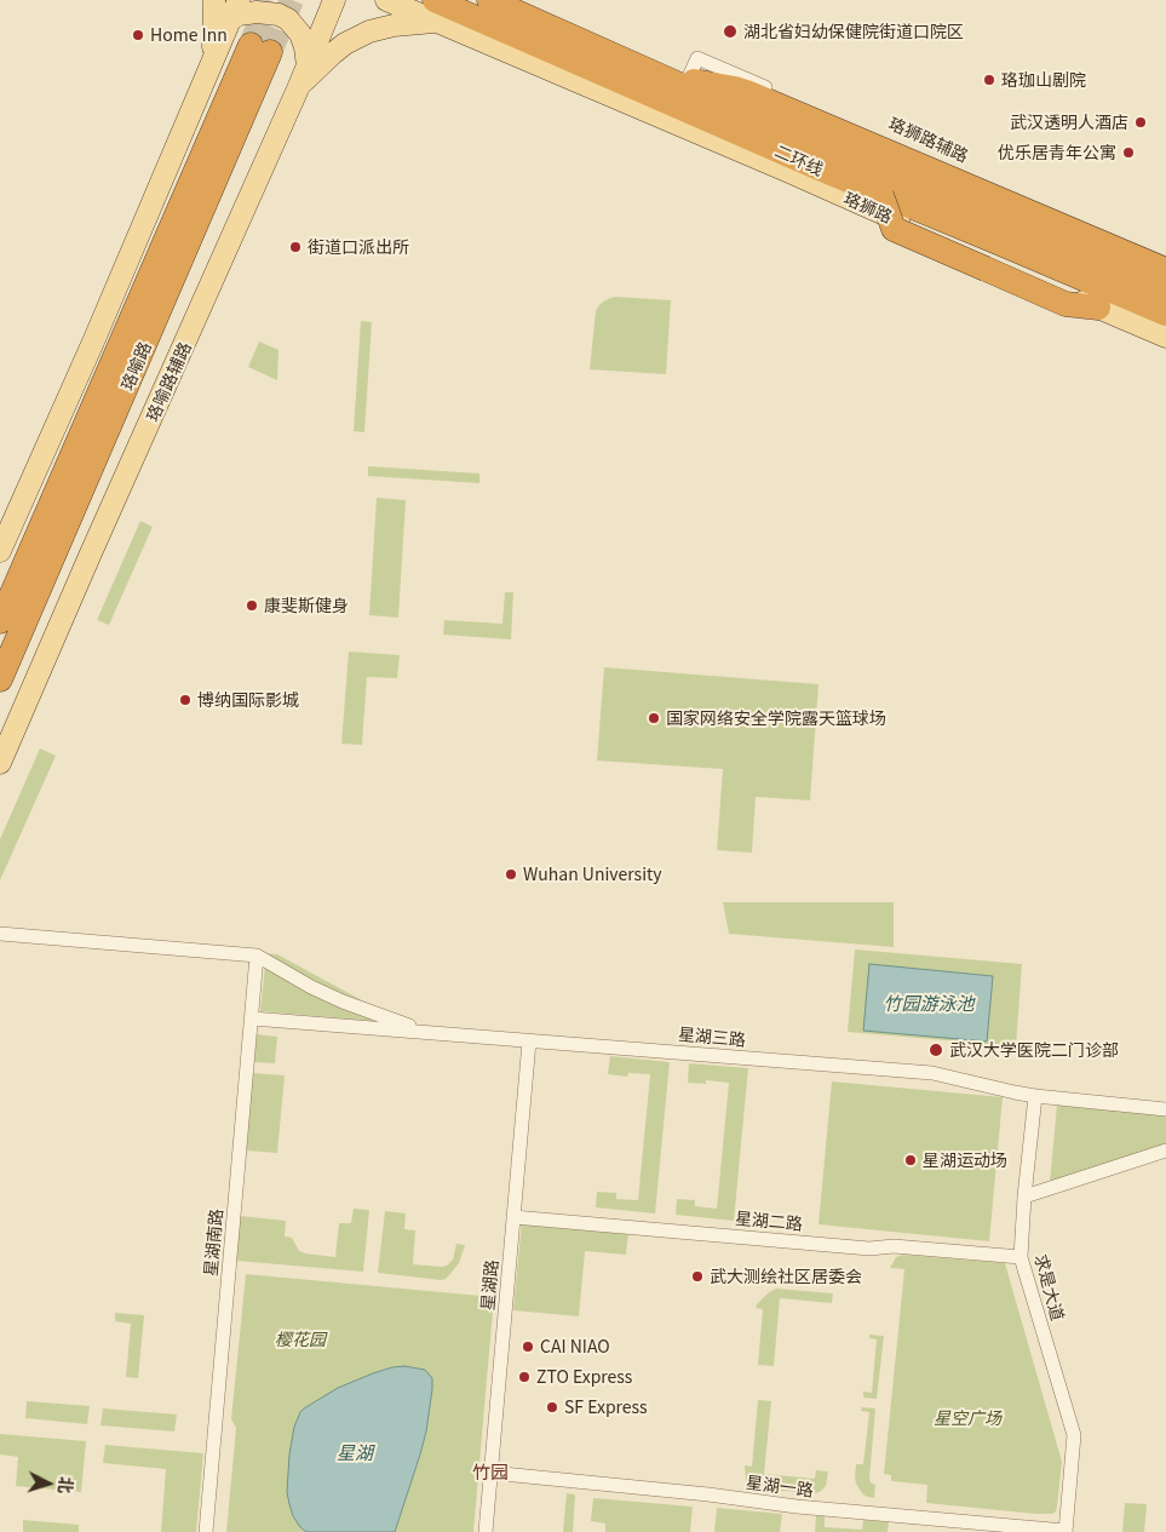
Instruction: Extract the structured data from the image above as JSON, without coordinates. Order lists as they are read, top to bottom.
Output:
{
  "streets": {
    "highway": ["二环线", "珞喻路"],
    "main road": ["珞狮路", "珞喻路辅路"],
    "street": [
      "珞狮路辅路",
      "星湖三路",
      "星湖二路",
      "星湖南路",
      "星湖路",
      "求是大道",
      "星湖一路"
    ]
  },
  "crossings": [
    ["二环线", "珞狮路"],
    ["星湖三路", "星湖南路"],
    ["星湖三路", "星湖路"],
    ["星湖三路", "求是大道"],
    ["星湖二路", "星湖路"],
    ["星湖二路", "求是大道"],
    ["星湖路", "星湖一路"],
    ["求是大道", "星湖一路"]
  ],
  "districts": ["竹园"],
  "water": ["竹园游泳池", "星湖"],
  "parks": ["樱花园", "星空广场"],
  "places": [
    "湖北省妇幼保健院街道口院区",
    "Home Inn",
    "珞珈山剧院",
    "武汉透明人酒店",
    "优乐居青年公寓",
    "街道口派出所",
    "康斐斯健身",
    "博纳国际影城",
    "国家网络安全学院露天篮球场",
    "Wuhan University",
    "武汉大学医院二门诊部",
    "星湖运动场",
    "武大测绘社区居委会",
    "CAI NIAO",
    "ZTO Express",
    "SF Express"
  ],
  "north": "right"
}
